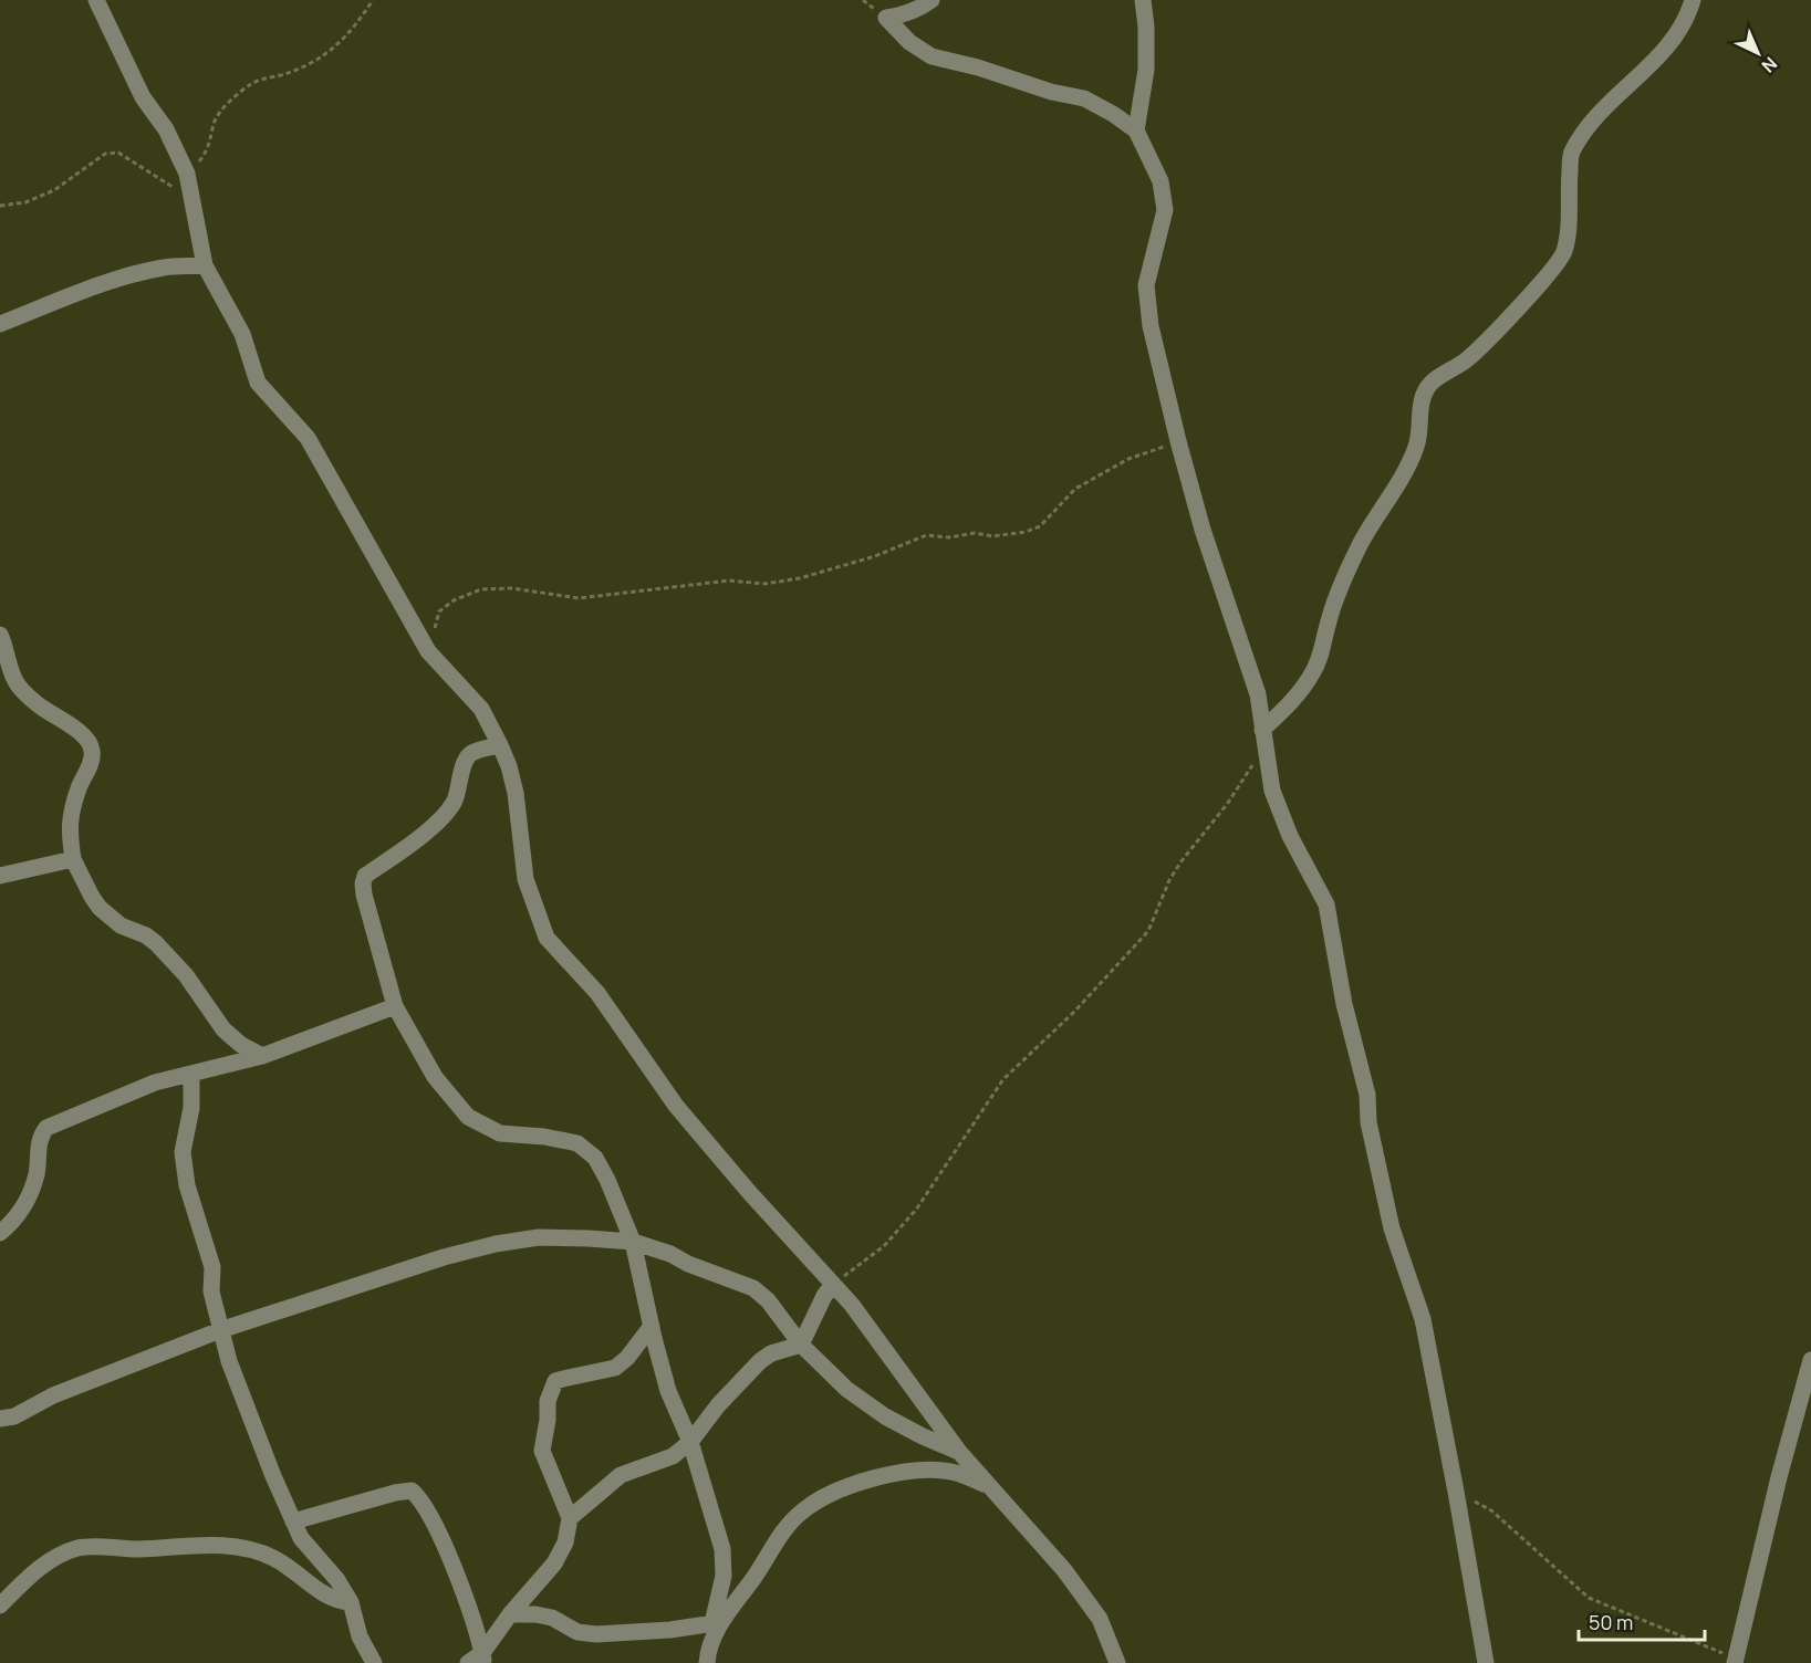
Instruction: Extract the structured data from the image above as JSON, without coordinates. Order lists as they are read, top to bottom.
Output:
{
  "scale_bar": "50 m",
  "north": "bottom right"
}
